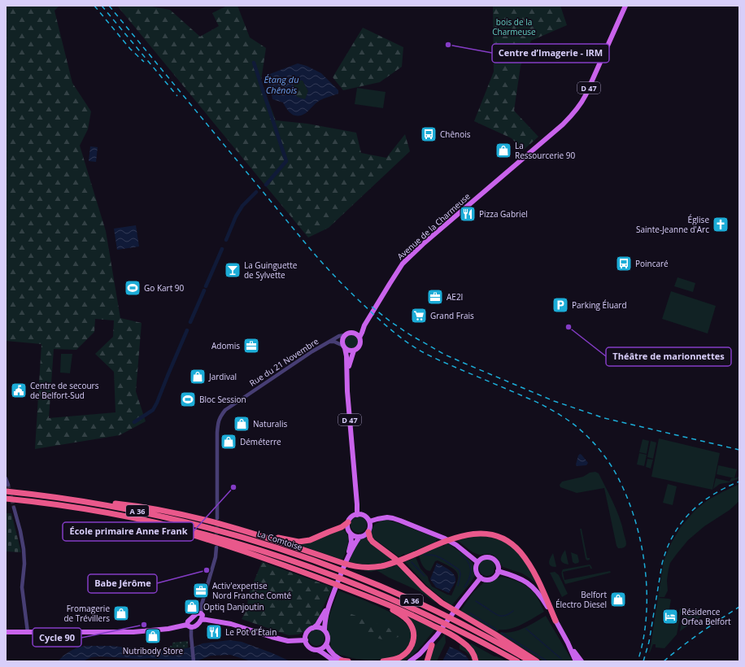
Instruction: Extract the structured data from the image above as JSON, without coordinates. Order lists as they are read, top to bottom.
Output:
{
  "streets": {
    "highway": ["A 36", "La Comtoise"],
    "main road": ["D 47", "Avenue de la Charmeuse"],
    "street": ["Rue du 21 Novembre"]
  },
  "crossings": [
    ["D 47", "Avenue de la Charmeuse"],
    ["D 47", "Rue du 21 Novembre"],
    ["Avenue de la Charmeuse", "Rue du 21 Novembre"]
  ],
  "water": ["Étang du Chênois"],
  "parks": ["bois de la Charmeuse"],
  "places": {
    "other": [
      "Centre d’Imagerie - IRM",
      "Théâtre de marionnettes",
      "École primaire Anne Frank",
      "Babe Jérôme",
      "Cycle 90"
    ],
    "bus stop": ["Chênois", "Poincaré"],
    "shop": [
      "La Ressourcerie 90",
      "Jardival",
      "Naturalis",
      "Déméterre",
      "Belfort Électro Diesel",
      "Optiq Danjoutin",
      "Fromagerie de Trévillers",
      "Nutribody Store"
    ],
    "restaurant": ["Pizza Gabriel", "Le Pot d'Étain"],
    "church": ["Église Sainte-Jeanne d'Arc"],
    "bar": ["La Guinguette de Sylvette"],
    "sports": ["Go Kart 90", "Bloc Session"],
    "office": ["AE2I", "Adomis", "Activ'expertise Nord Franche Comté"],
    "parking": ["Parking Éluard"],
    "supermarket": ["Grand Frais"],
    "public building": ["Centre de secours de Belfort-Sud"],
    "hotel": ["Résidence Orfea Belfort"]
  }
}
